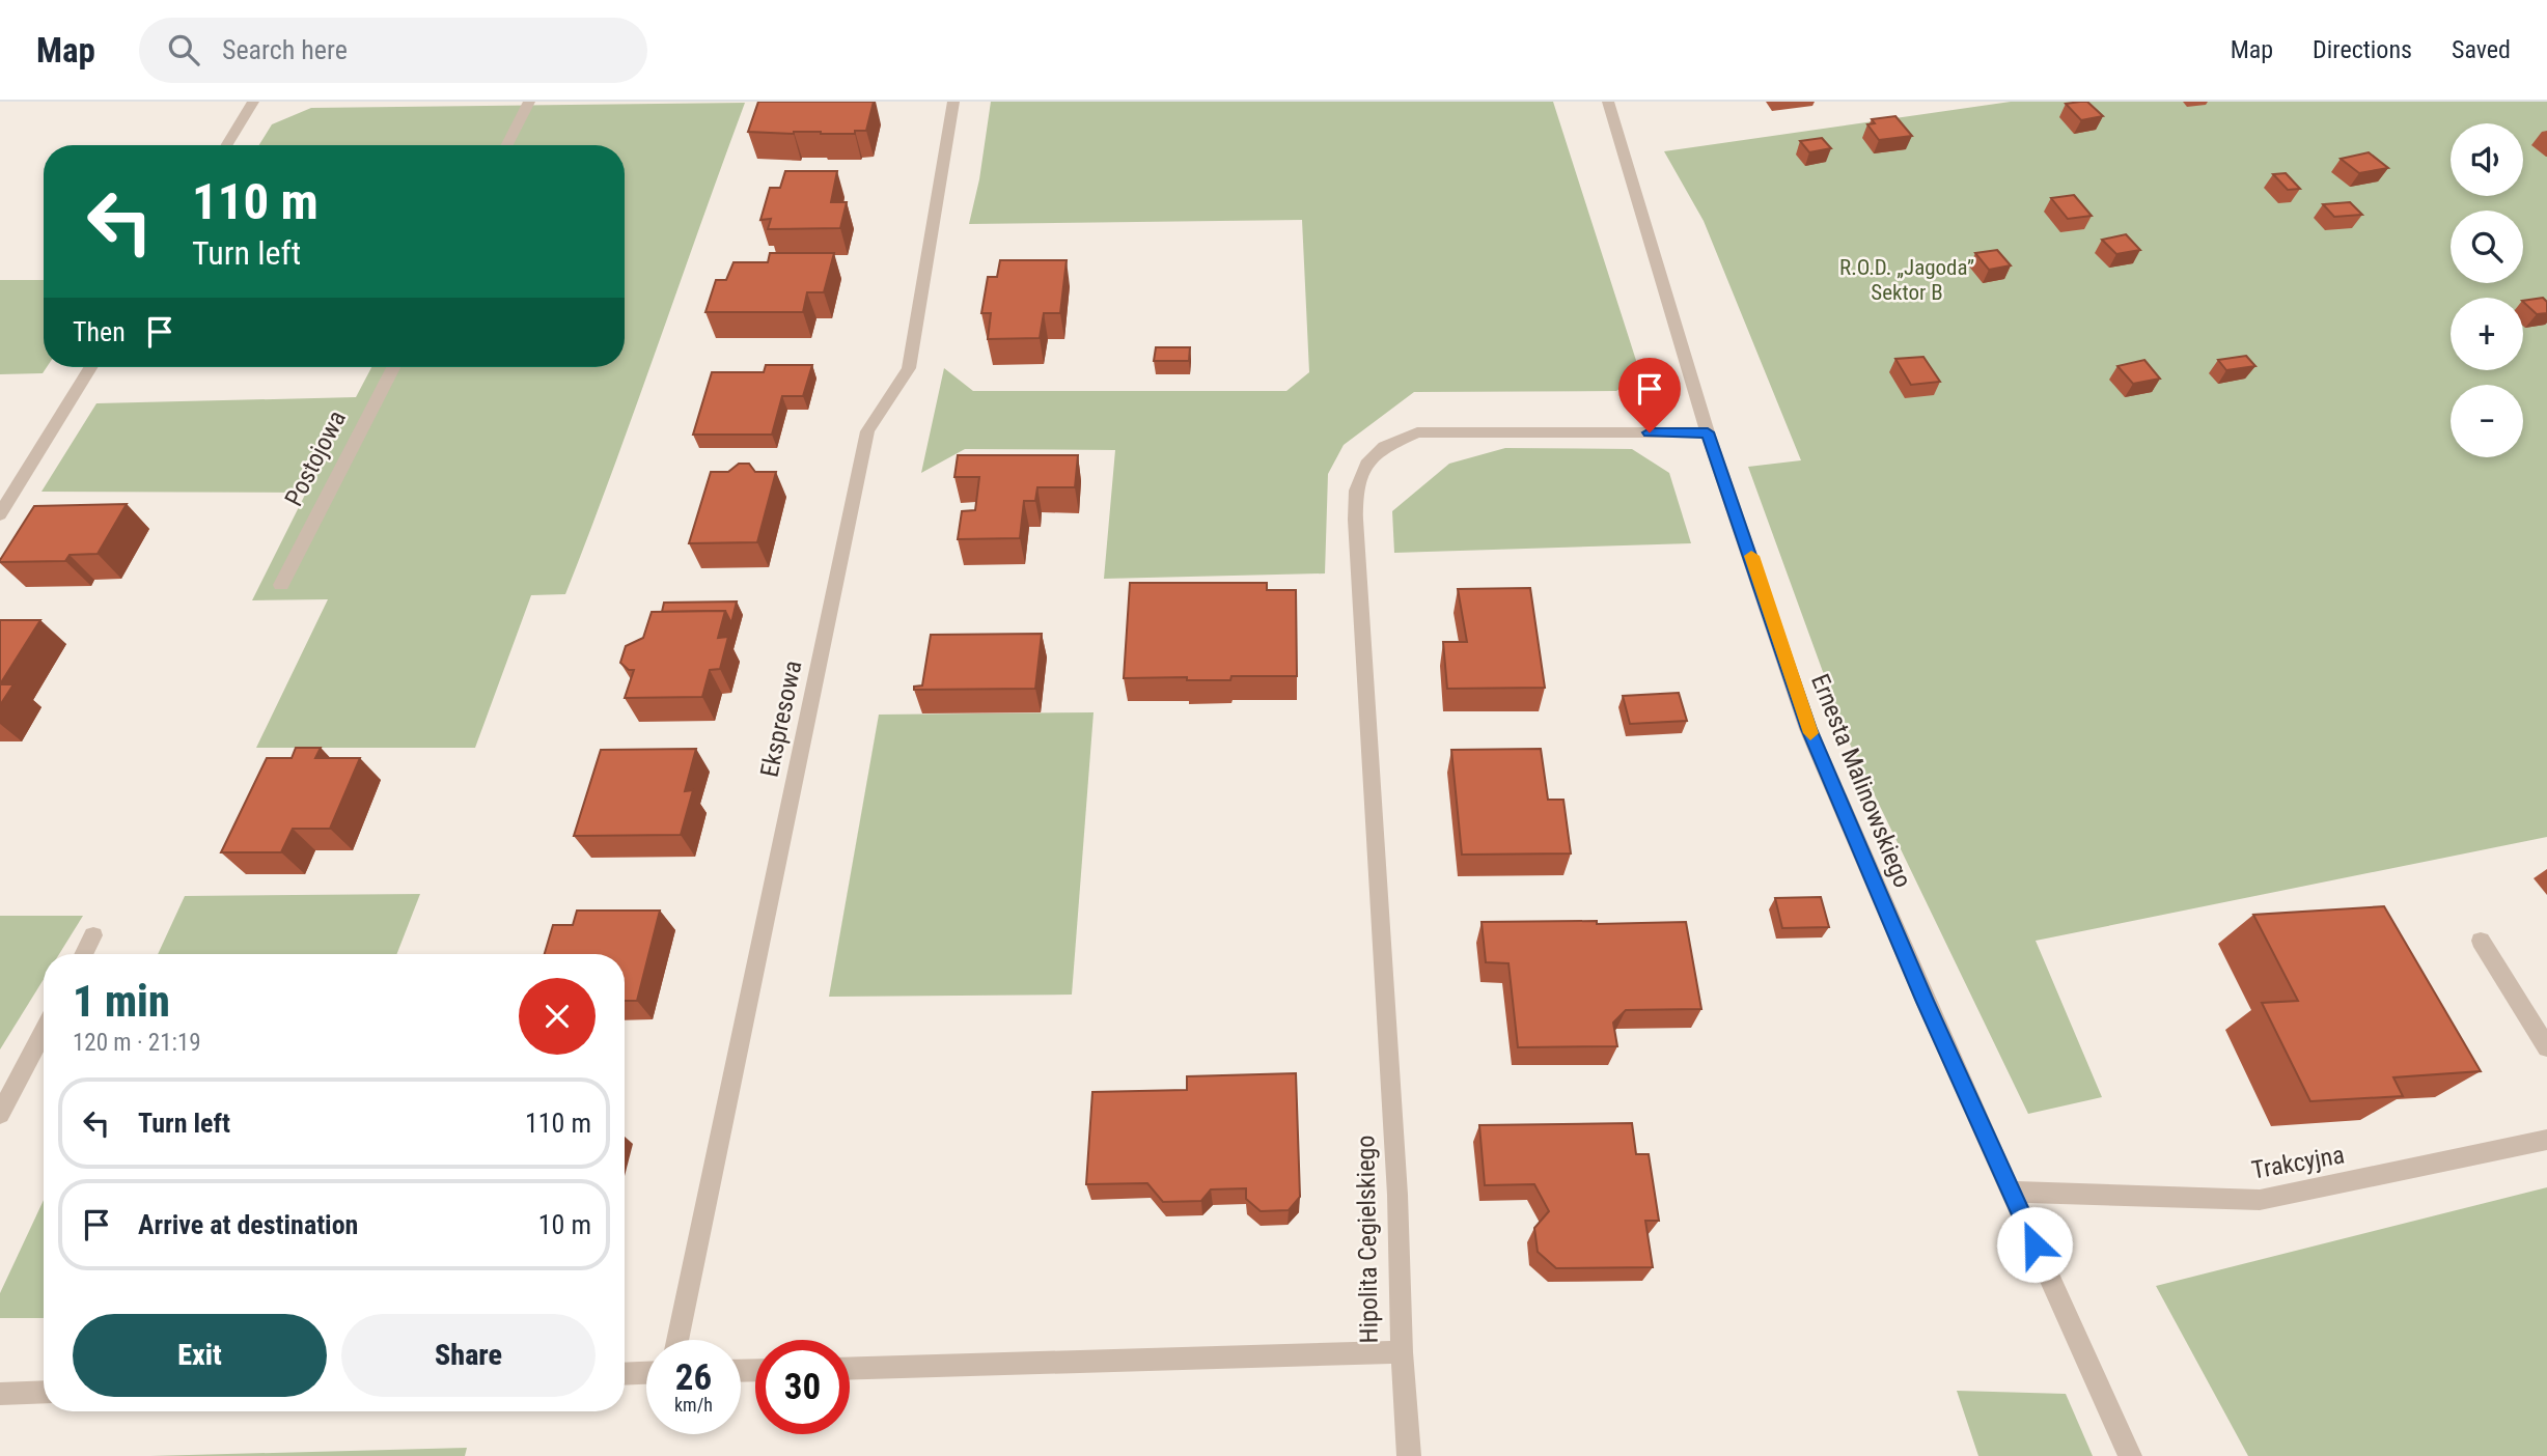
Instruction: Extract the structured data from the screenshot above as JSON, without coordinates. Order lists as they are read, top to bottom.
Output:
{
  "streets": {
    "street": [
      "Postojowa",
      "Ekspresowa",
      "Ernesta Malinowskiego",
      "Trakcyjna",
      "Hipolita Cegielskiego"
    ]
  },
  "crossings": [
    ["Ernesta Malinowskiego", "Trakcyjna"],
    ["Ernesta Malinowskiego", "Hipolita Cegielskiego"]
  ],
  "parks": ["R.O.D. „Jagoda” Sektor B"],
  "page": {
    "header": "Map",
    "search": "Search here",
    "nav": ["Map", "Directions", "Saved"],
    "map_buttons": ["+", "−"],
    "turn": ["110 m", "Turn left"],
    "then": "Then",
    "heading": ["1 min", "120 m · 21:19"],
    "list": [
      {
        "name": "Turn left",
        "value": "110 m"
      },
      {
        "name": "Arrive at destination",
        "value": "10 m"
      }
    ],
    "buttons": ["Exit", "Share"],
    "speed": "26 km/h",
    "limit": "30"
  }
}
